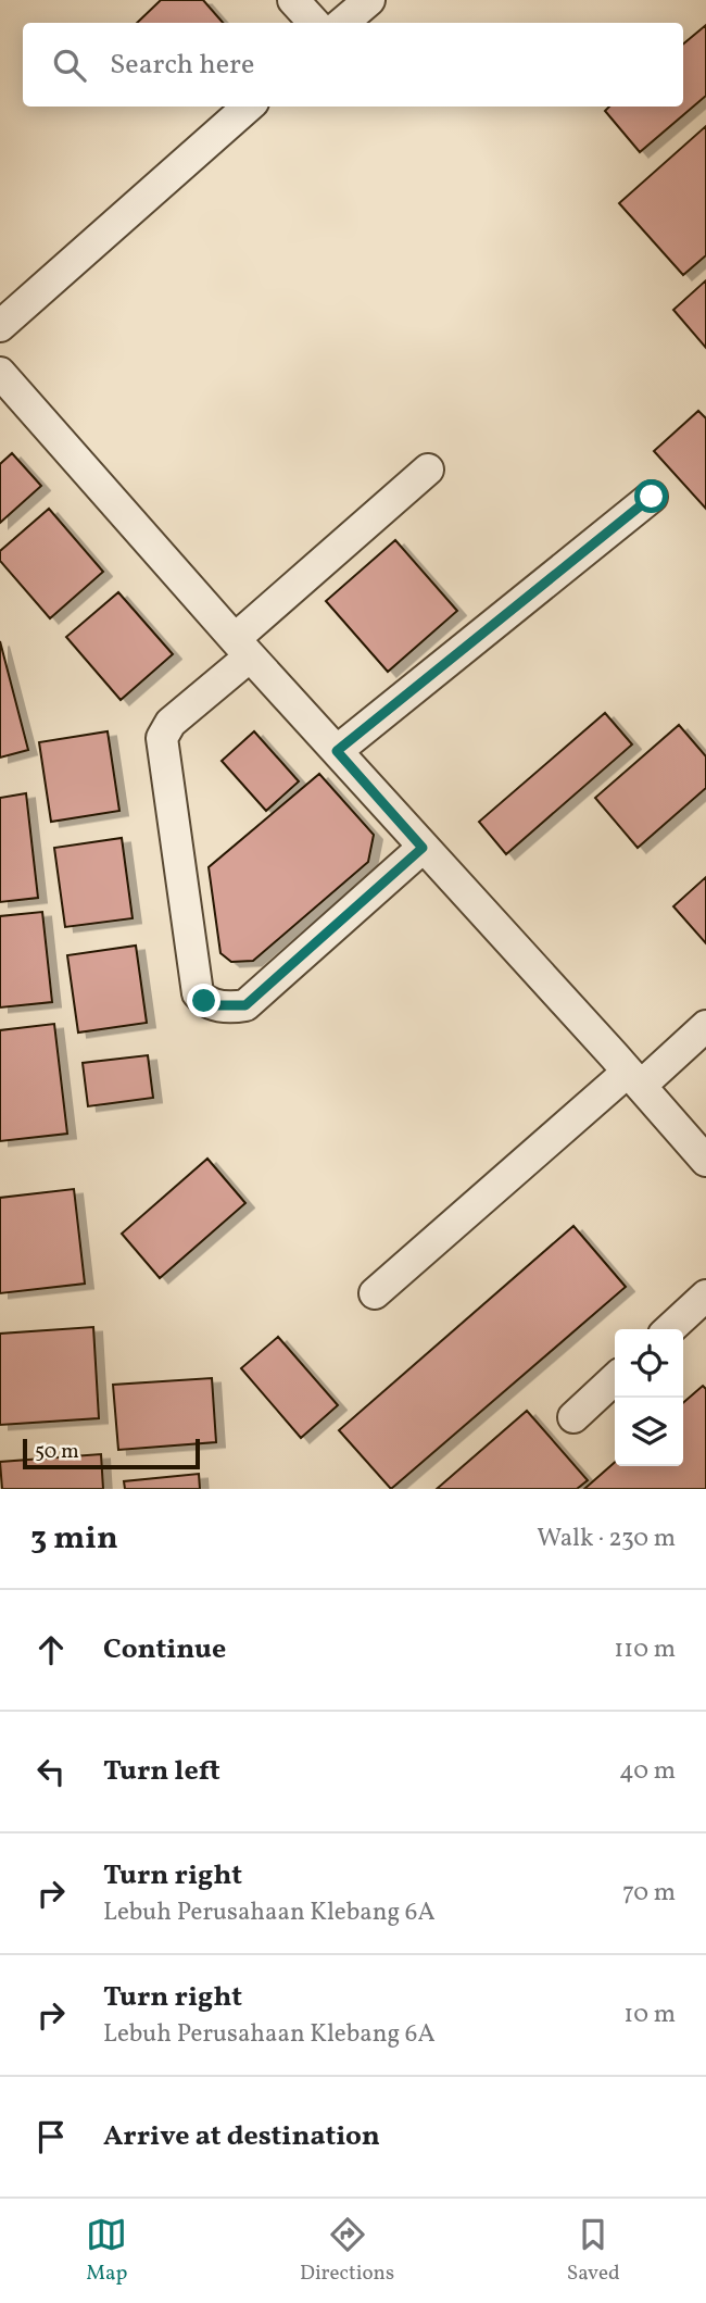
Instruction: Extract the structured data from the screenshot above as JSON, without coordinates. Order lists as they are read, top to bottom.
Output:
{
  "scale_bar": "50 m",
  "page": {
    "search": "Search here",
    "scale": "50 m",
    "heading": ["3 min", "Walk · 230 m"],
    "list": [
      ["Continue", "110 m"],
      ["Turn left", "40 m"],
      ["Turn right", "Lebuh Perusahaan Klebang 6A", "70 m"],
      ["Turn right", "Lebuh Perusahaan Klebang 6A", "10 m"],
      "Arrive at destination"
    ],
    "nav": ["Map", "Directions", "Saved"]
  }
}
